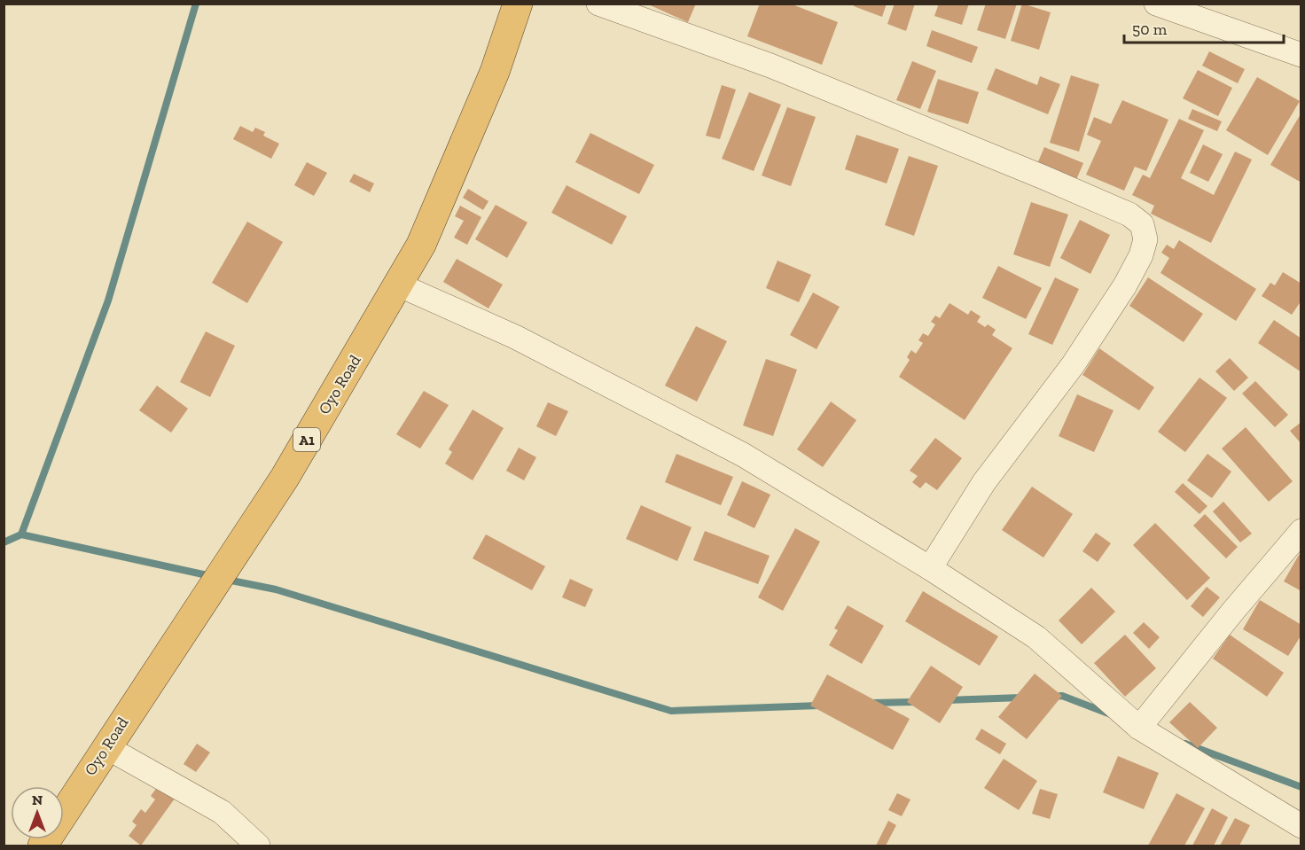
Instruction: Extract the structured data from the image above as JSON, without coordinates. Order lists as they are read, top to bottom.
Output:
{
  "streets": {
    "highway": ["Oyo Road", "A1"]
  },
  "scale_bar": "50 m",
  "north": "top"
}
